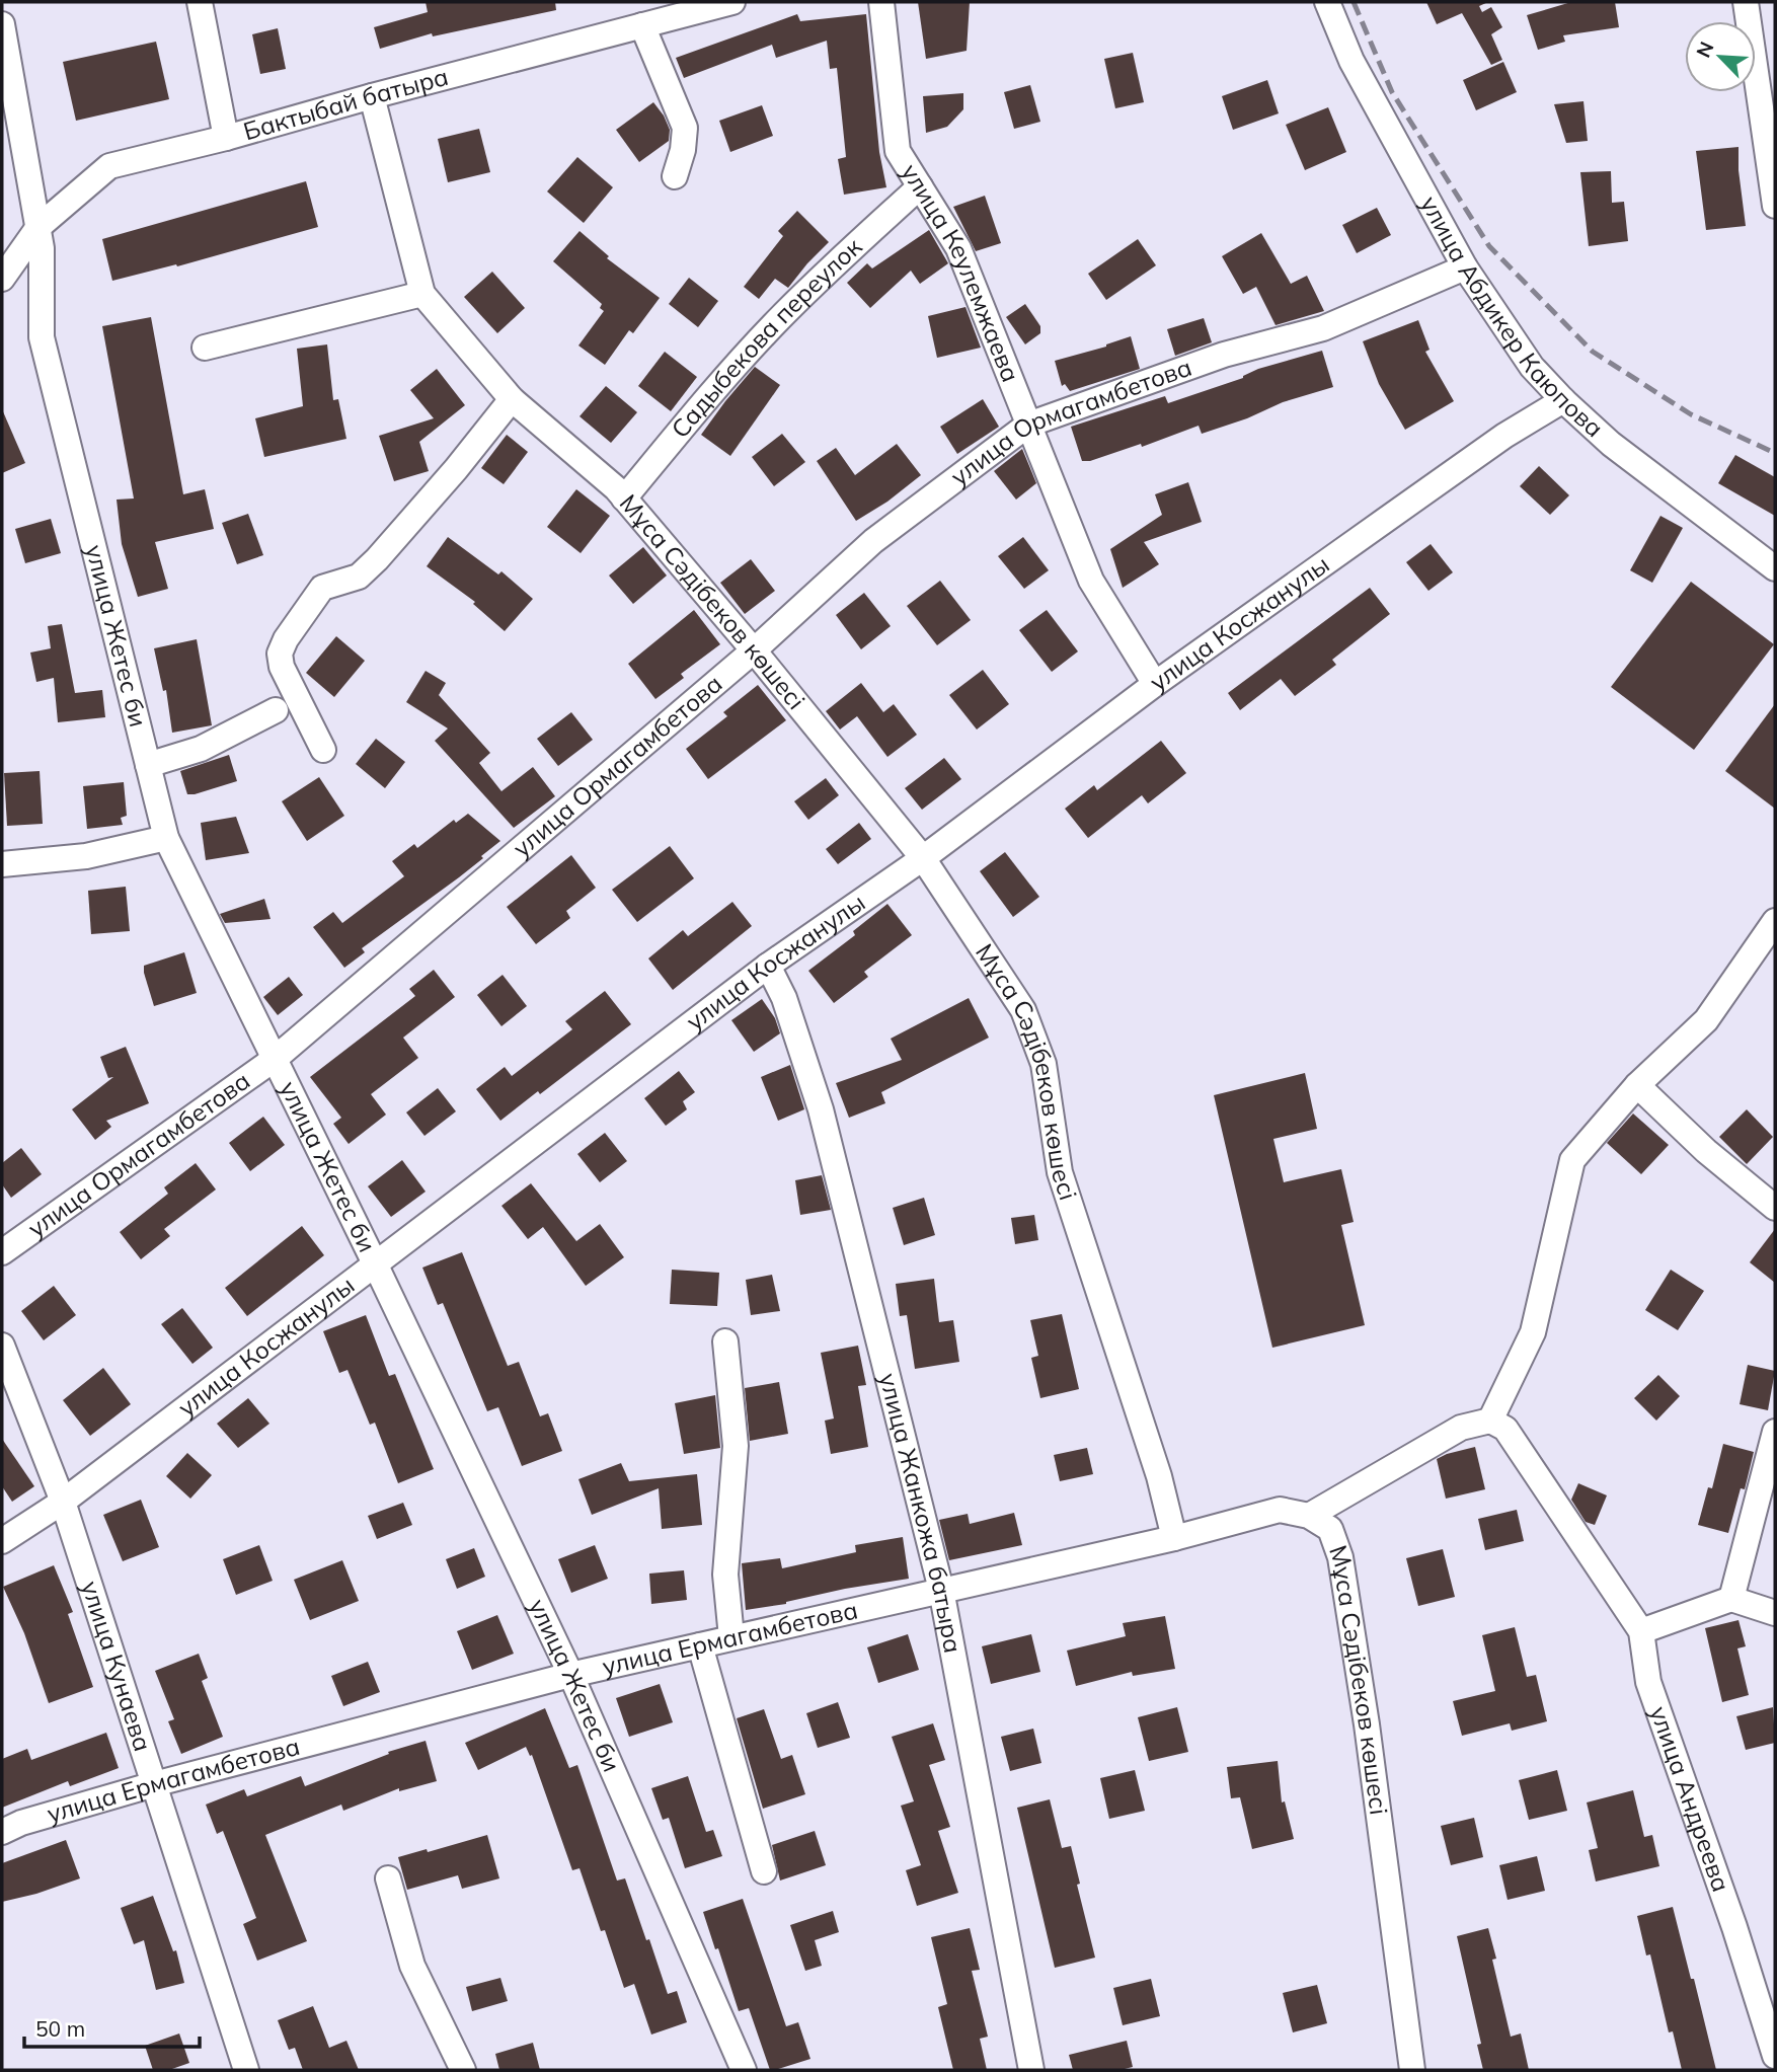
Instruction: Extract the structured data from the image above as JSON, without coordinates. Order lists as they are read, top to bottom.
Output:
{
  "streets": {
    "street": [
      "Бактыбай батыра",
      "улица Кеулемжаева",
      "улица Абдикер Каюпова",
      "Садыбекова переулок",
      "улица Ормагамбетова",
      "Мұса Сәдібеков көшесі",
      "улица Косжанулы",
      "улица Жетес би",
      "улица Жанкожа батыра",
      "улица Ермагамбетова",
      "улица Кунаева",
      "улица Андреева"
    ]
  },
  "crossings": [
    ["Бактыбай батыра", "Мұса Сәдібеков көшесі"],
    ["Бактыбай батыра", "улица Жетес би"],
    ["улица Кеулемжаева", "Садыбекова переулок"],
    ["улица Кеулемжаева", "улица Ормагамбетова"],
    ["улица Кеулемжаева", "улица Косжанулы"],
    ["улица Абдикер Каюпова", "улица Ормагамбетова"],
    ["улица Абдикер Каюпова", "улица Косжанулы"],
    ["Садыбекова переулок", "Мұса Сәдібеков көшесі"],
    ["улица Ормагамбетова", "Мұса Сәдібеков көшесі"],
    ["улица Ормагамбетова", "улица Жетес би"],
    ["Мұса Сәдібеков көшесі", "улица Косжанулы"],
    ["Мұса Сәдібеков көшесі", "улица Ермагамбетова"],
    ["улица Косжанулы", "улица Жетес би"],
    ["улица Косжанулы", "улица Жанкожа батыра"],
    ["улица Косжанулы", "улица Кунаева"],
    ["улица Жетес би", "улица Ермагамбетова"],
    ["улица Жанкожа батыра", "улица Ермагамбетова"],
    ["улица Ермагамбетова", "улица Кунаева"]
  ],
  "scale_bar": "50 m",
  "north": "top left"
}
